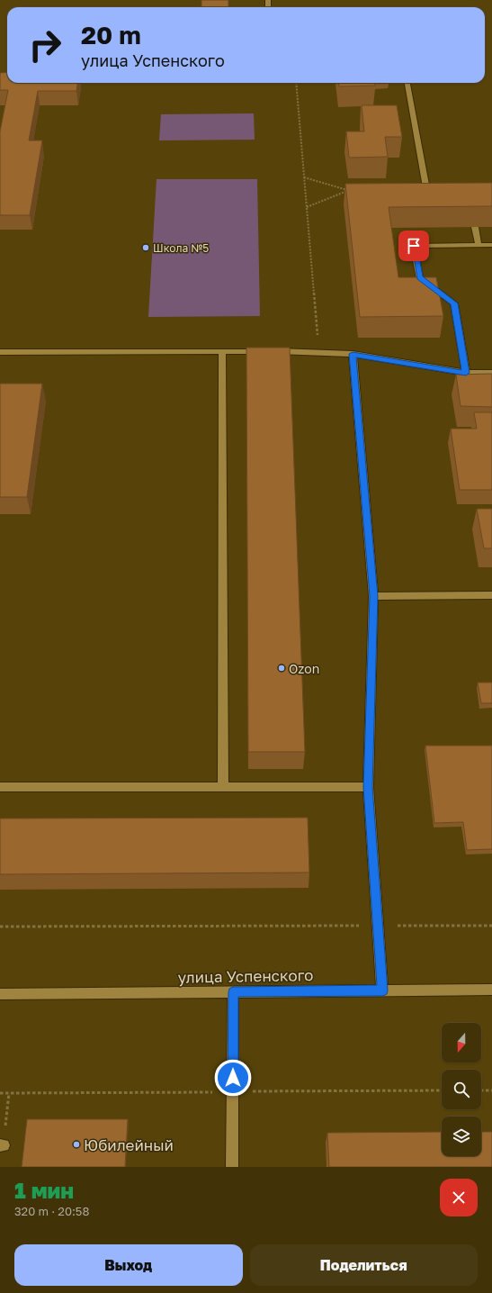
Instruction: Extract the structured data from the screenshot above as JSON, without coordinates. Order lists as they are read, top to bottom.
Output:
{
  "streets": {
    "street": ["улица Успенского"]
  },
  "places": ["Школа №5", "Ozon", "Юбилейный"],
  "north": "bottom",
  "page": {
    "turn": ["20 m", "улица Успенского"],
    "heading": ["1 мин", "320 m · 20:58"],
    "buttons": ["Выход", "Поделиться"]
  }
}
